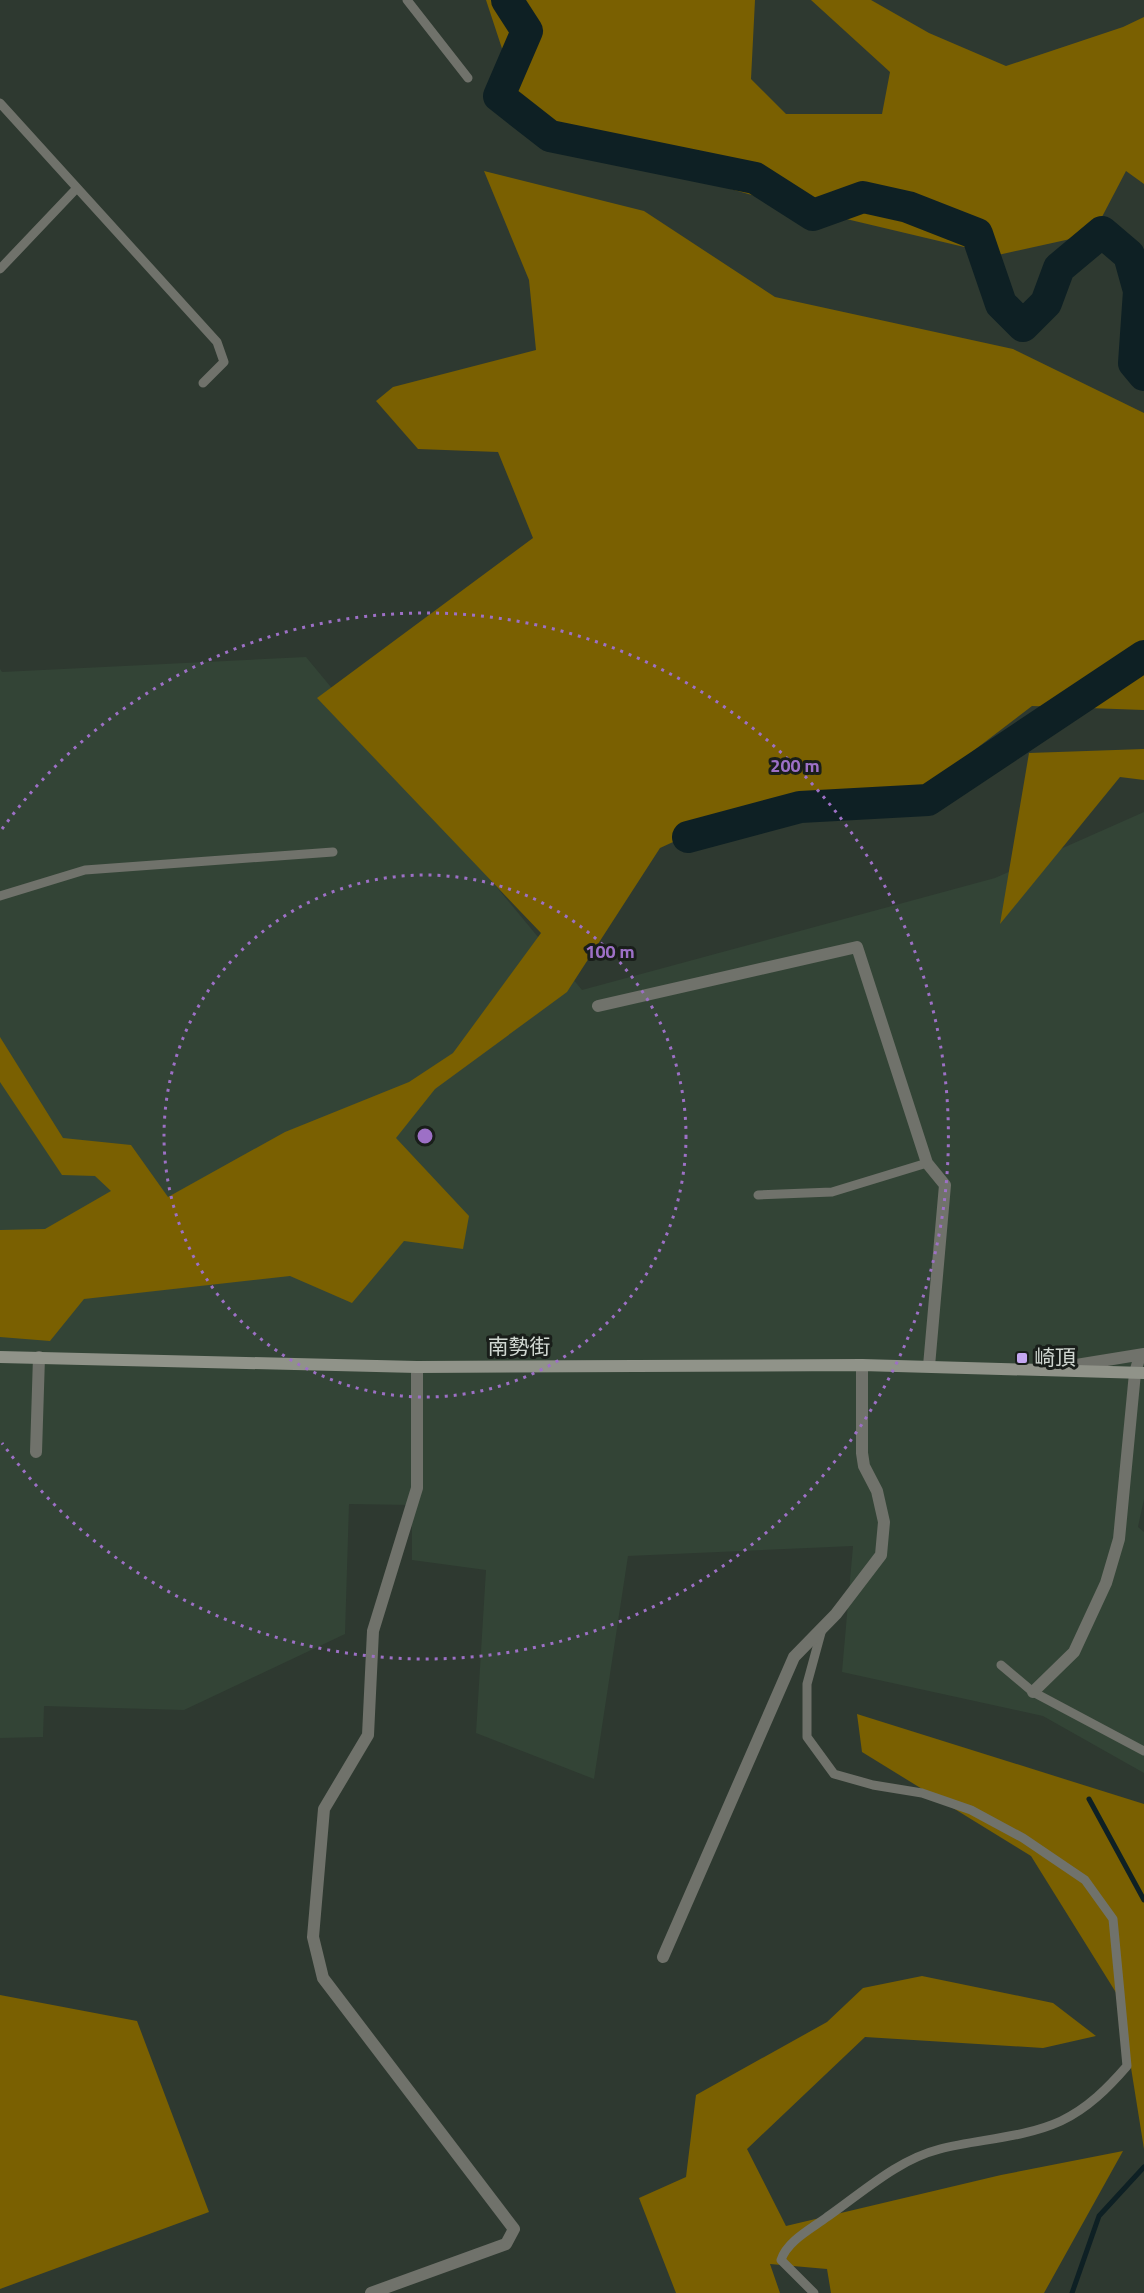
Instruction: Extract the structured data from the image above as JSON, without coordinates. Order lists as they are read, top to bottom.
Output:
{
  "streets": {
    "main road": ["南勢街"]
  },
  "places": {
    "transit": ["崎頂"]
  },
  "rings": ["200 m", "100 m"]
}
